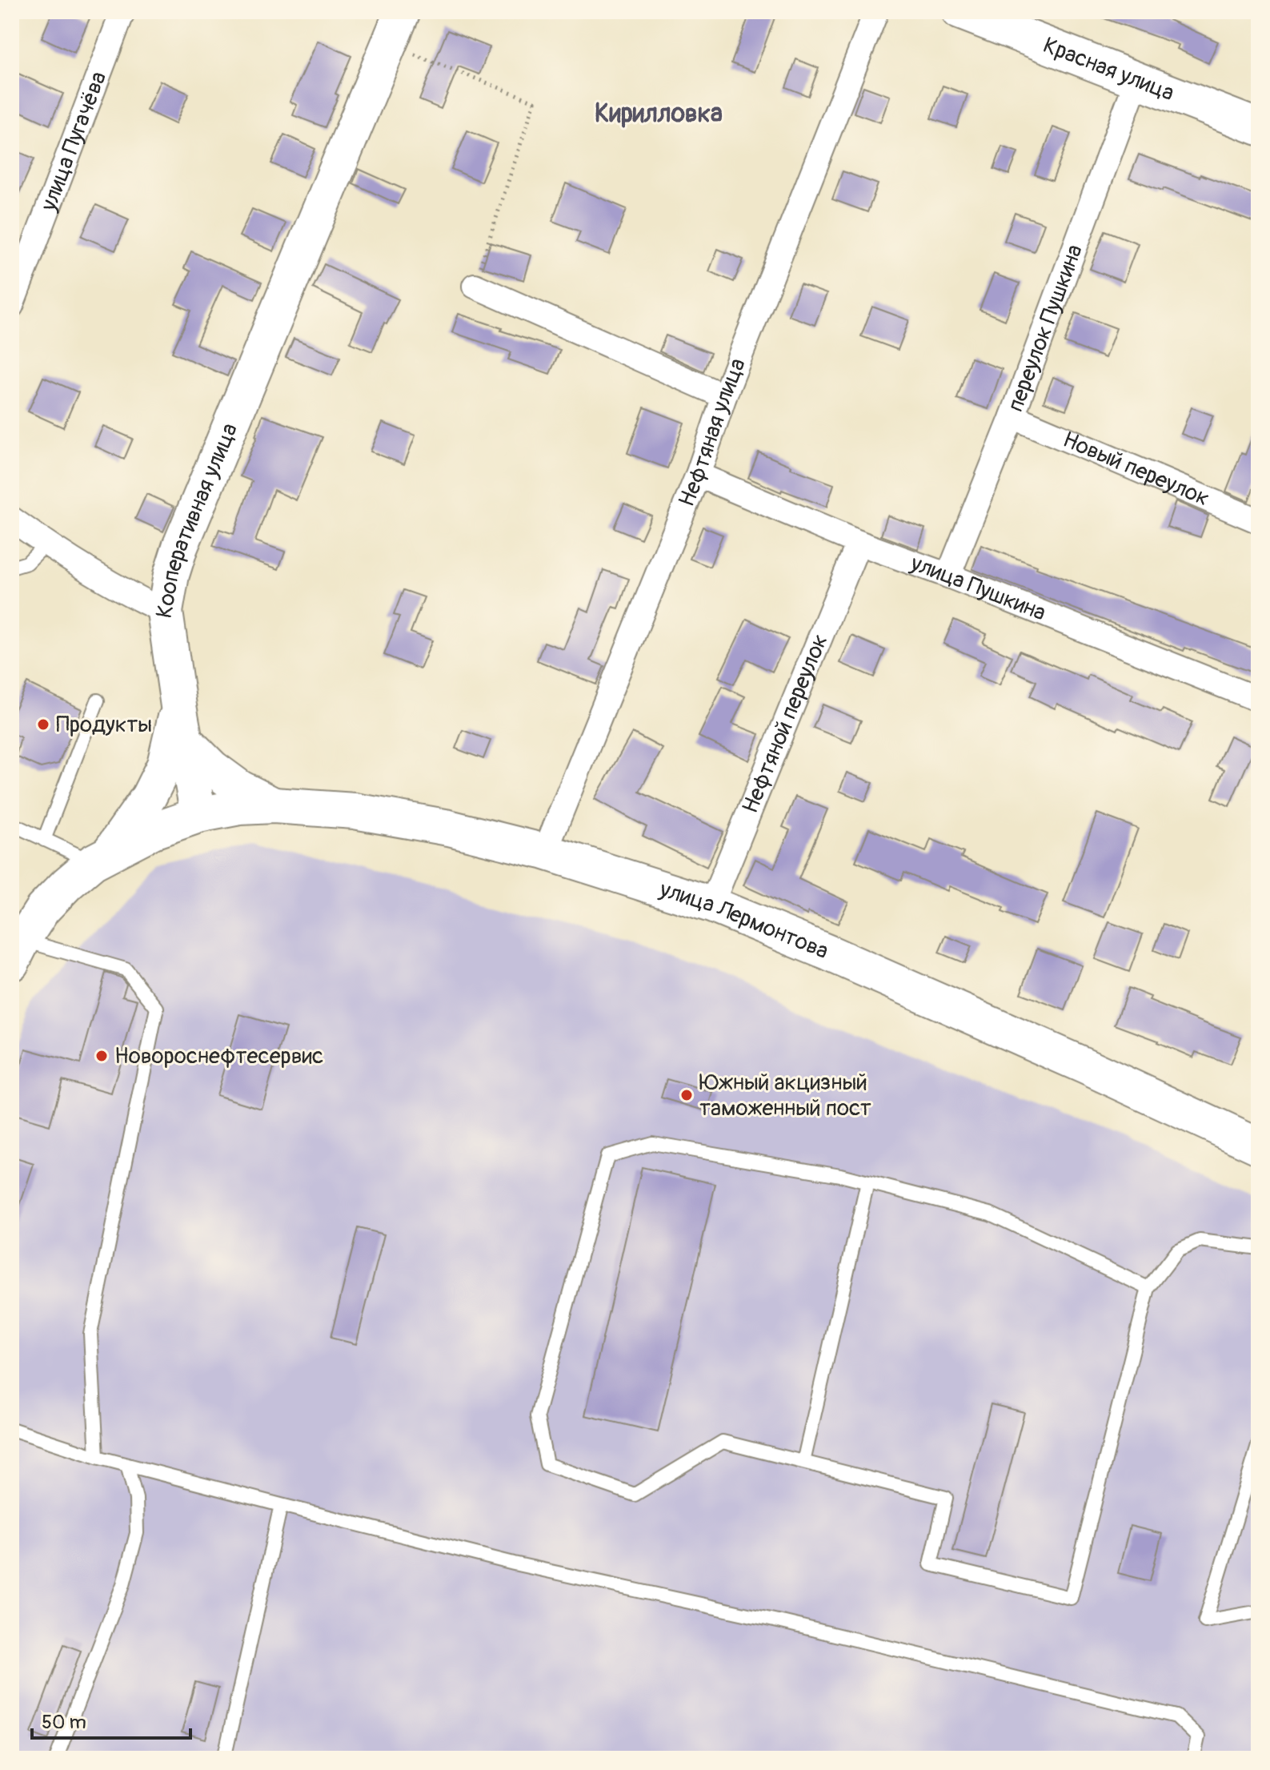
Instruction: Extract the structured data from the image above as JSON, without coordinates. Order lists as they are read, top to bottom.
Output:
{
  "streets": {
    "main road": ["Красная улица", "Кооперативная улица", "улица Лермонтова"],
    "street": [
      "улица Пугачёва",
      "переулок Пушкина",
      "Нефтяная улица",
      "Новый переулок",
      "улица Пушкина",
      "Нефтяной переулок"
    ]
  },
  "crossings": [
    ["Красная улица", "переулок Пушкина"],
    ["переулок Пушкина", "Новый переулок"],
    ["переулок Пушкина", "улица Пушкина"],
    ["Нефтяная улица", "улица Пушкина"],
    ["Нефтяная улица", "улица Лермонтова"],
    ["Кооперативная улица", "улица Лермонтова"],
    ["улица Пушкина", "Нефтяной переулок"],
    ["Нефтяной переулок", "улица Лермонтова"]
  ],
  "districts": ["Кирилловка"],
  "places": ["Продукты", "Новороснефтесервис", "Южный акцизный таможенный пост"],
  "scale_bar": "50 m"
}
